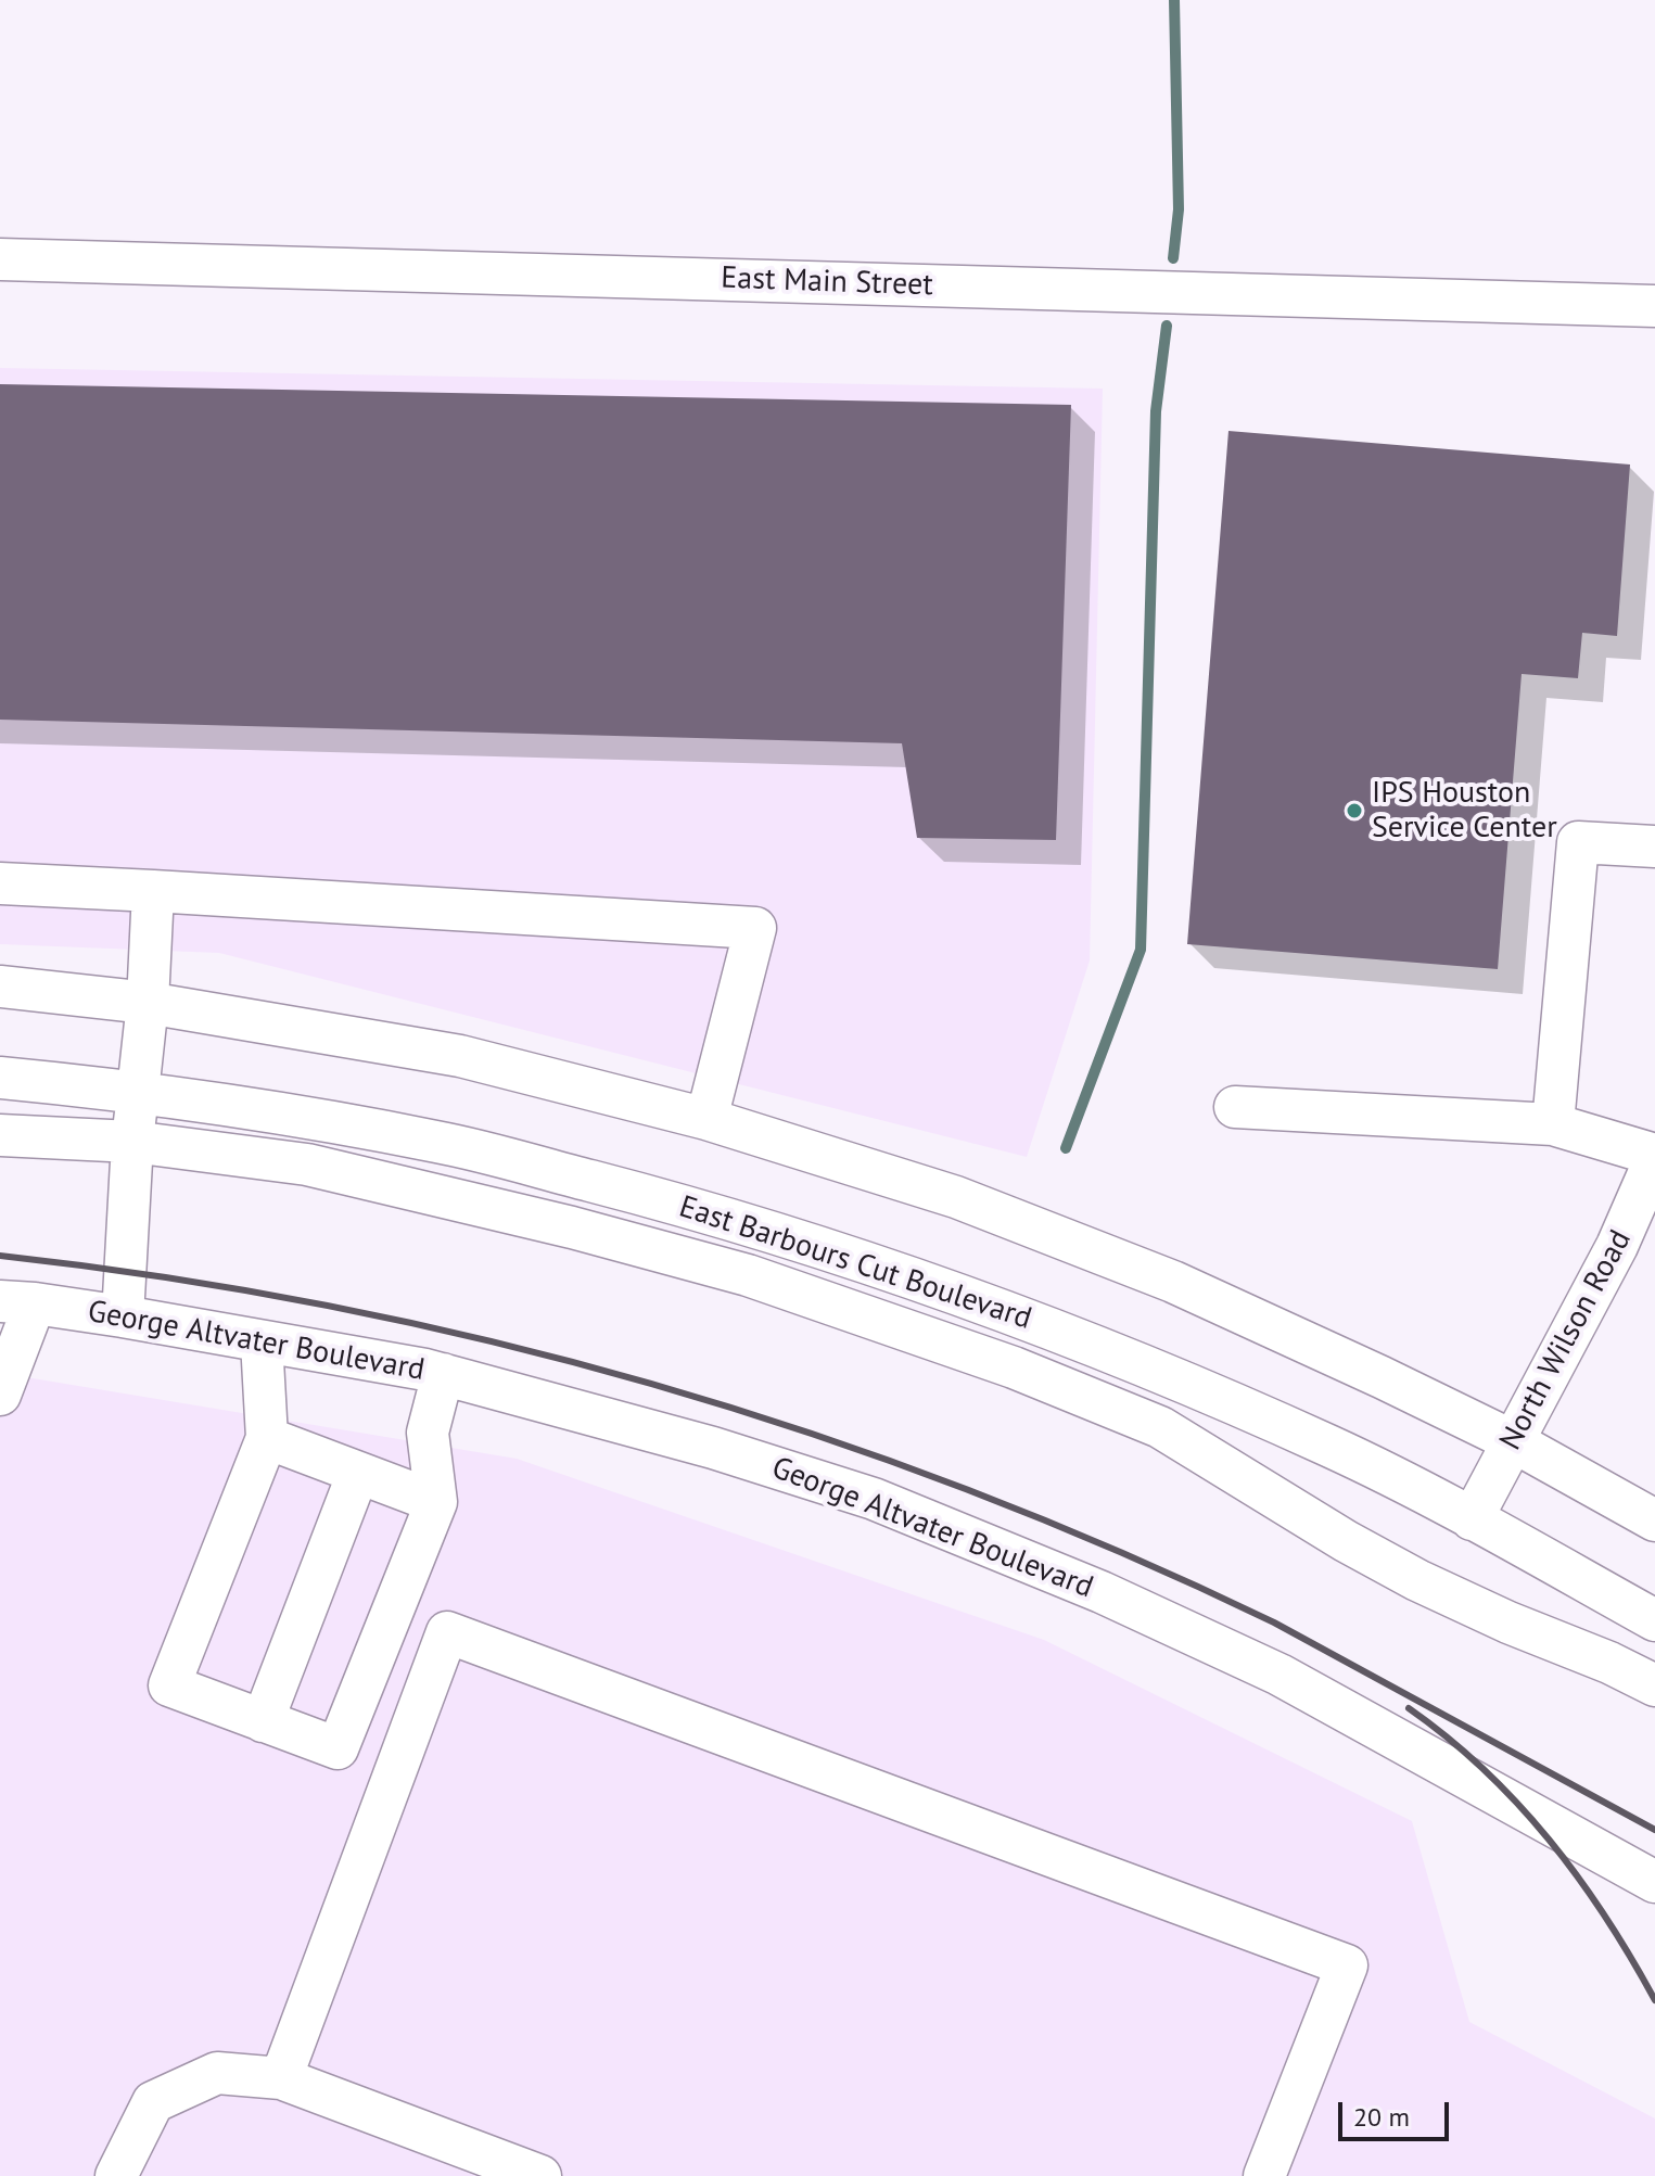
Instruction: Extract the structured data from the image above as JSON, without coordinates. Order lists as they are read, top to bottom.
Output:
{
  "streets": {
    "street": [
      "East Main Street",
      "East Barbours Cut Boulevard",
      "North Wilson Road",
      "George Altvater Boulevard"
    ]
  },
  "crossings": [
    ["East Barbours Cut Boulevard", "North Wilson Road"]
  ],
  "places": ["IPS Houston Service Center"],
  "scale_bar": "20 m"
}
